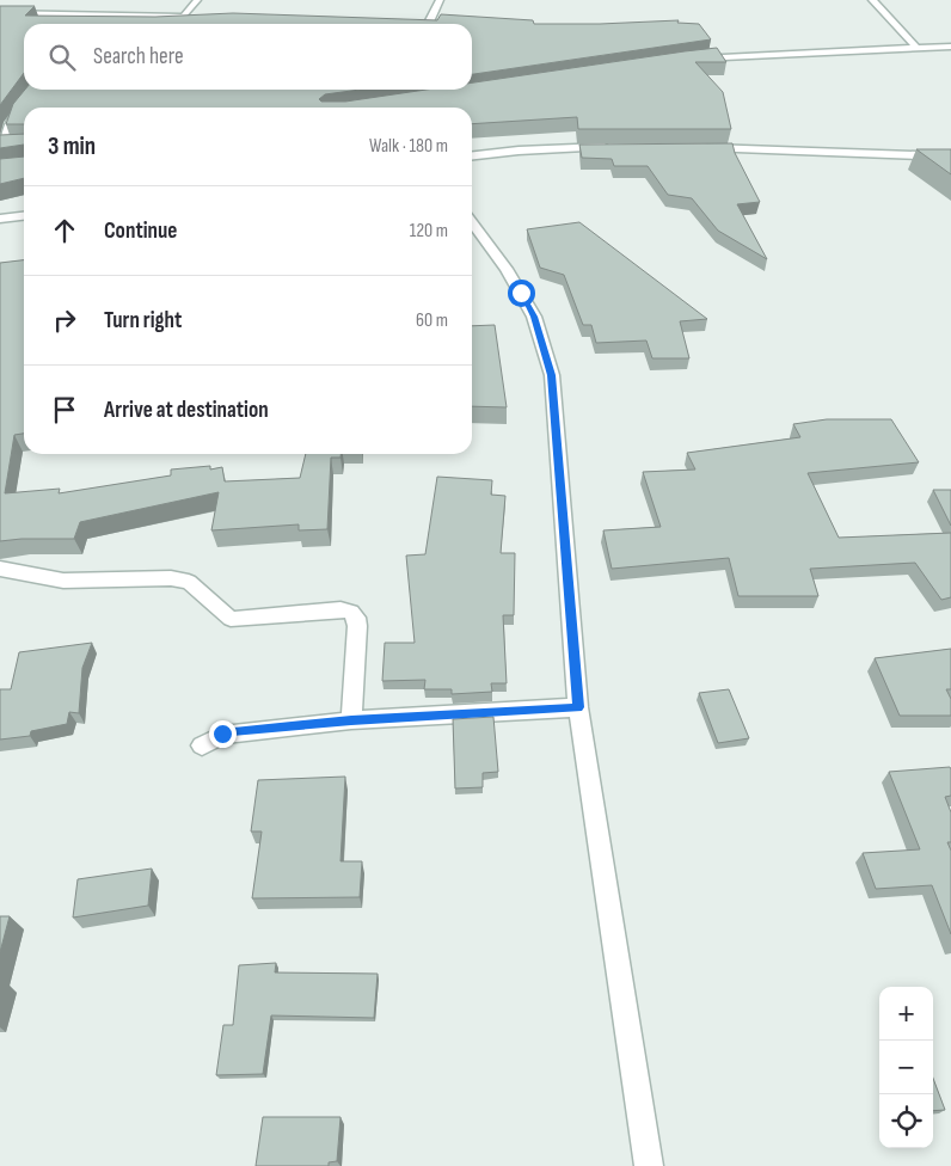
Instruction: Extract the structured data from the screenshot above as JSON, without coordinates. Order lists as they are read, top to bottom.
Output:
{
  "page": {
    "search": "Search here",
    "heading": ["3 min", "Walk · 180 m"],
    "list": [
      ["Continue", "120 m"],
      ["Turn right", "60 m"],
      "Arrive at destination"
    ],
    "map_buttons": ["+", "−"]
  }
}
